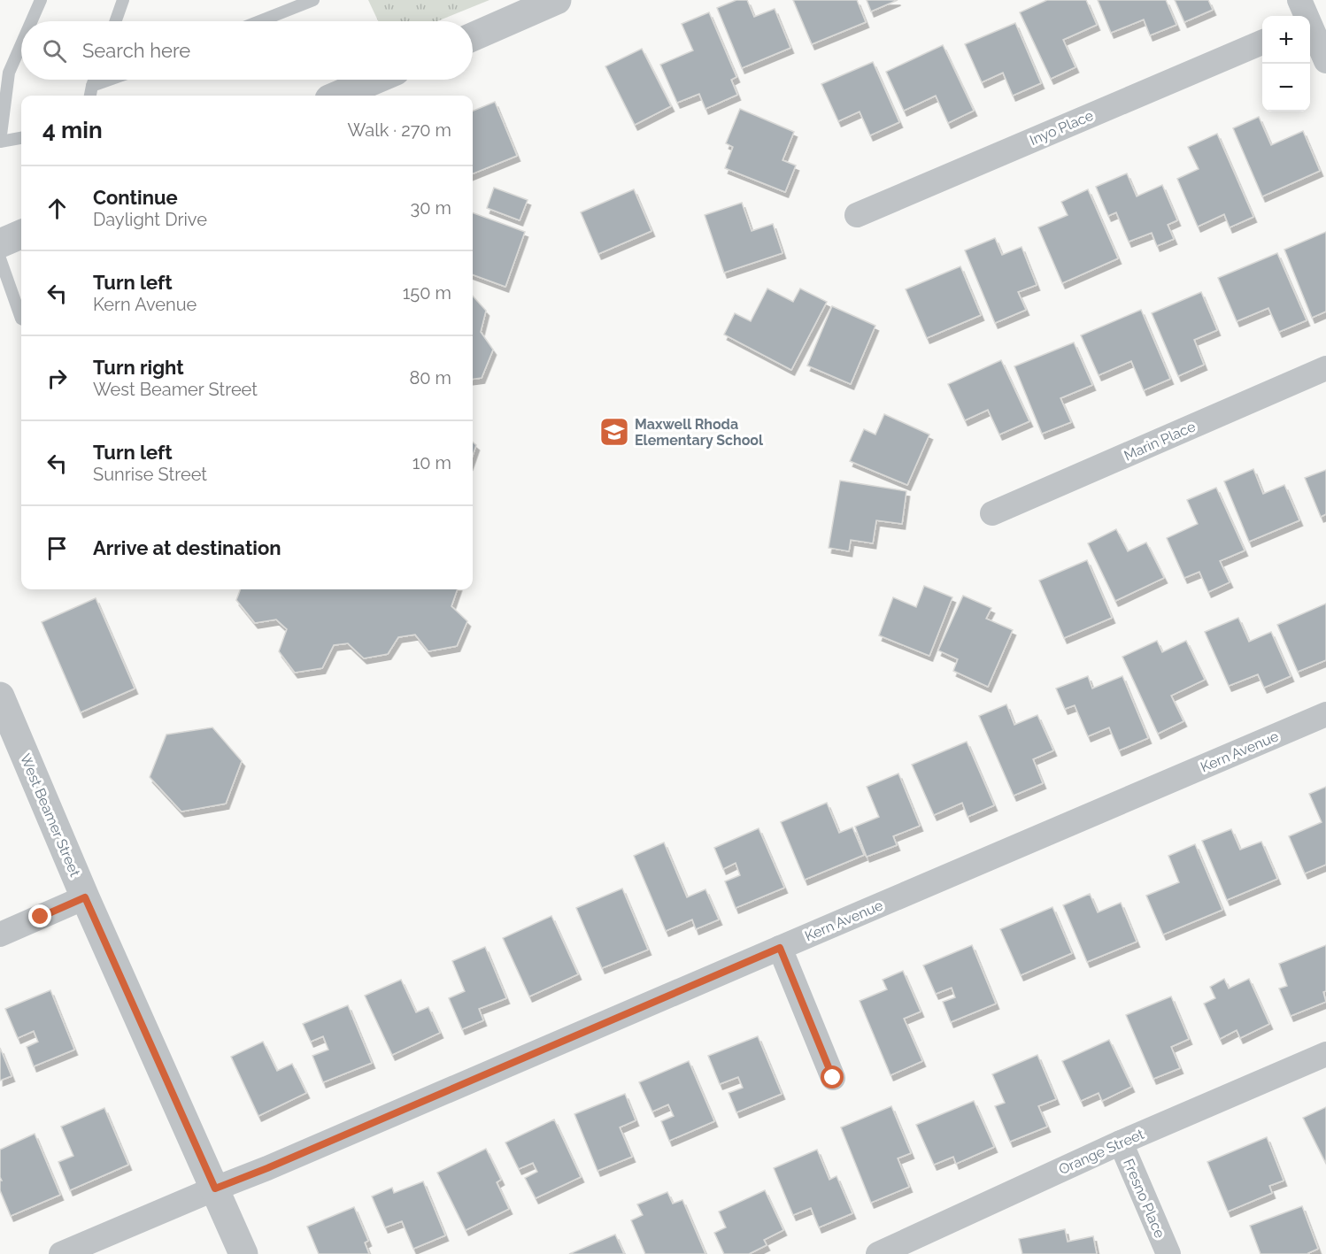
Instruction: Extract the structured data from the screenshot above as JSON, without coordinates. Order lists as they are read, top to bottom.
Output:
{
  "streets": {
    "street": [
      "Inyo Place",
      "Marin Place",
      "Kern Avenue",
      "West Beamer Street",
      "Orange Street",
      "Fresno Place"
    ]
  },
  "crossings": [
    ["Kern Avenue", "West Beamer Street"],
    ["Orange Street", "Fresno Place"]
  ],
  "places": {
    "school or university": ["Maxwell Rhoda Elementary School"]
  },
  "page": {
    "map_buttons": ["+", "−"],
    "search": "Search here",
    "heading": ["4 min", "Walk · 270 m"],
    "list": [
      ["Continue", "Daylight Drive", "30 m"],
      ["Turn left", "Kern Avenue", "150 m"],
      ["Turn right", "West Beamer Street", "80 m"],
      ["Turn left", "Sunrise Street", "10 m"],
      "Arrive at destination"
    ]
  }
}
